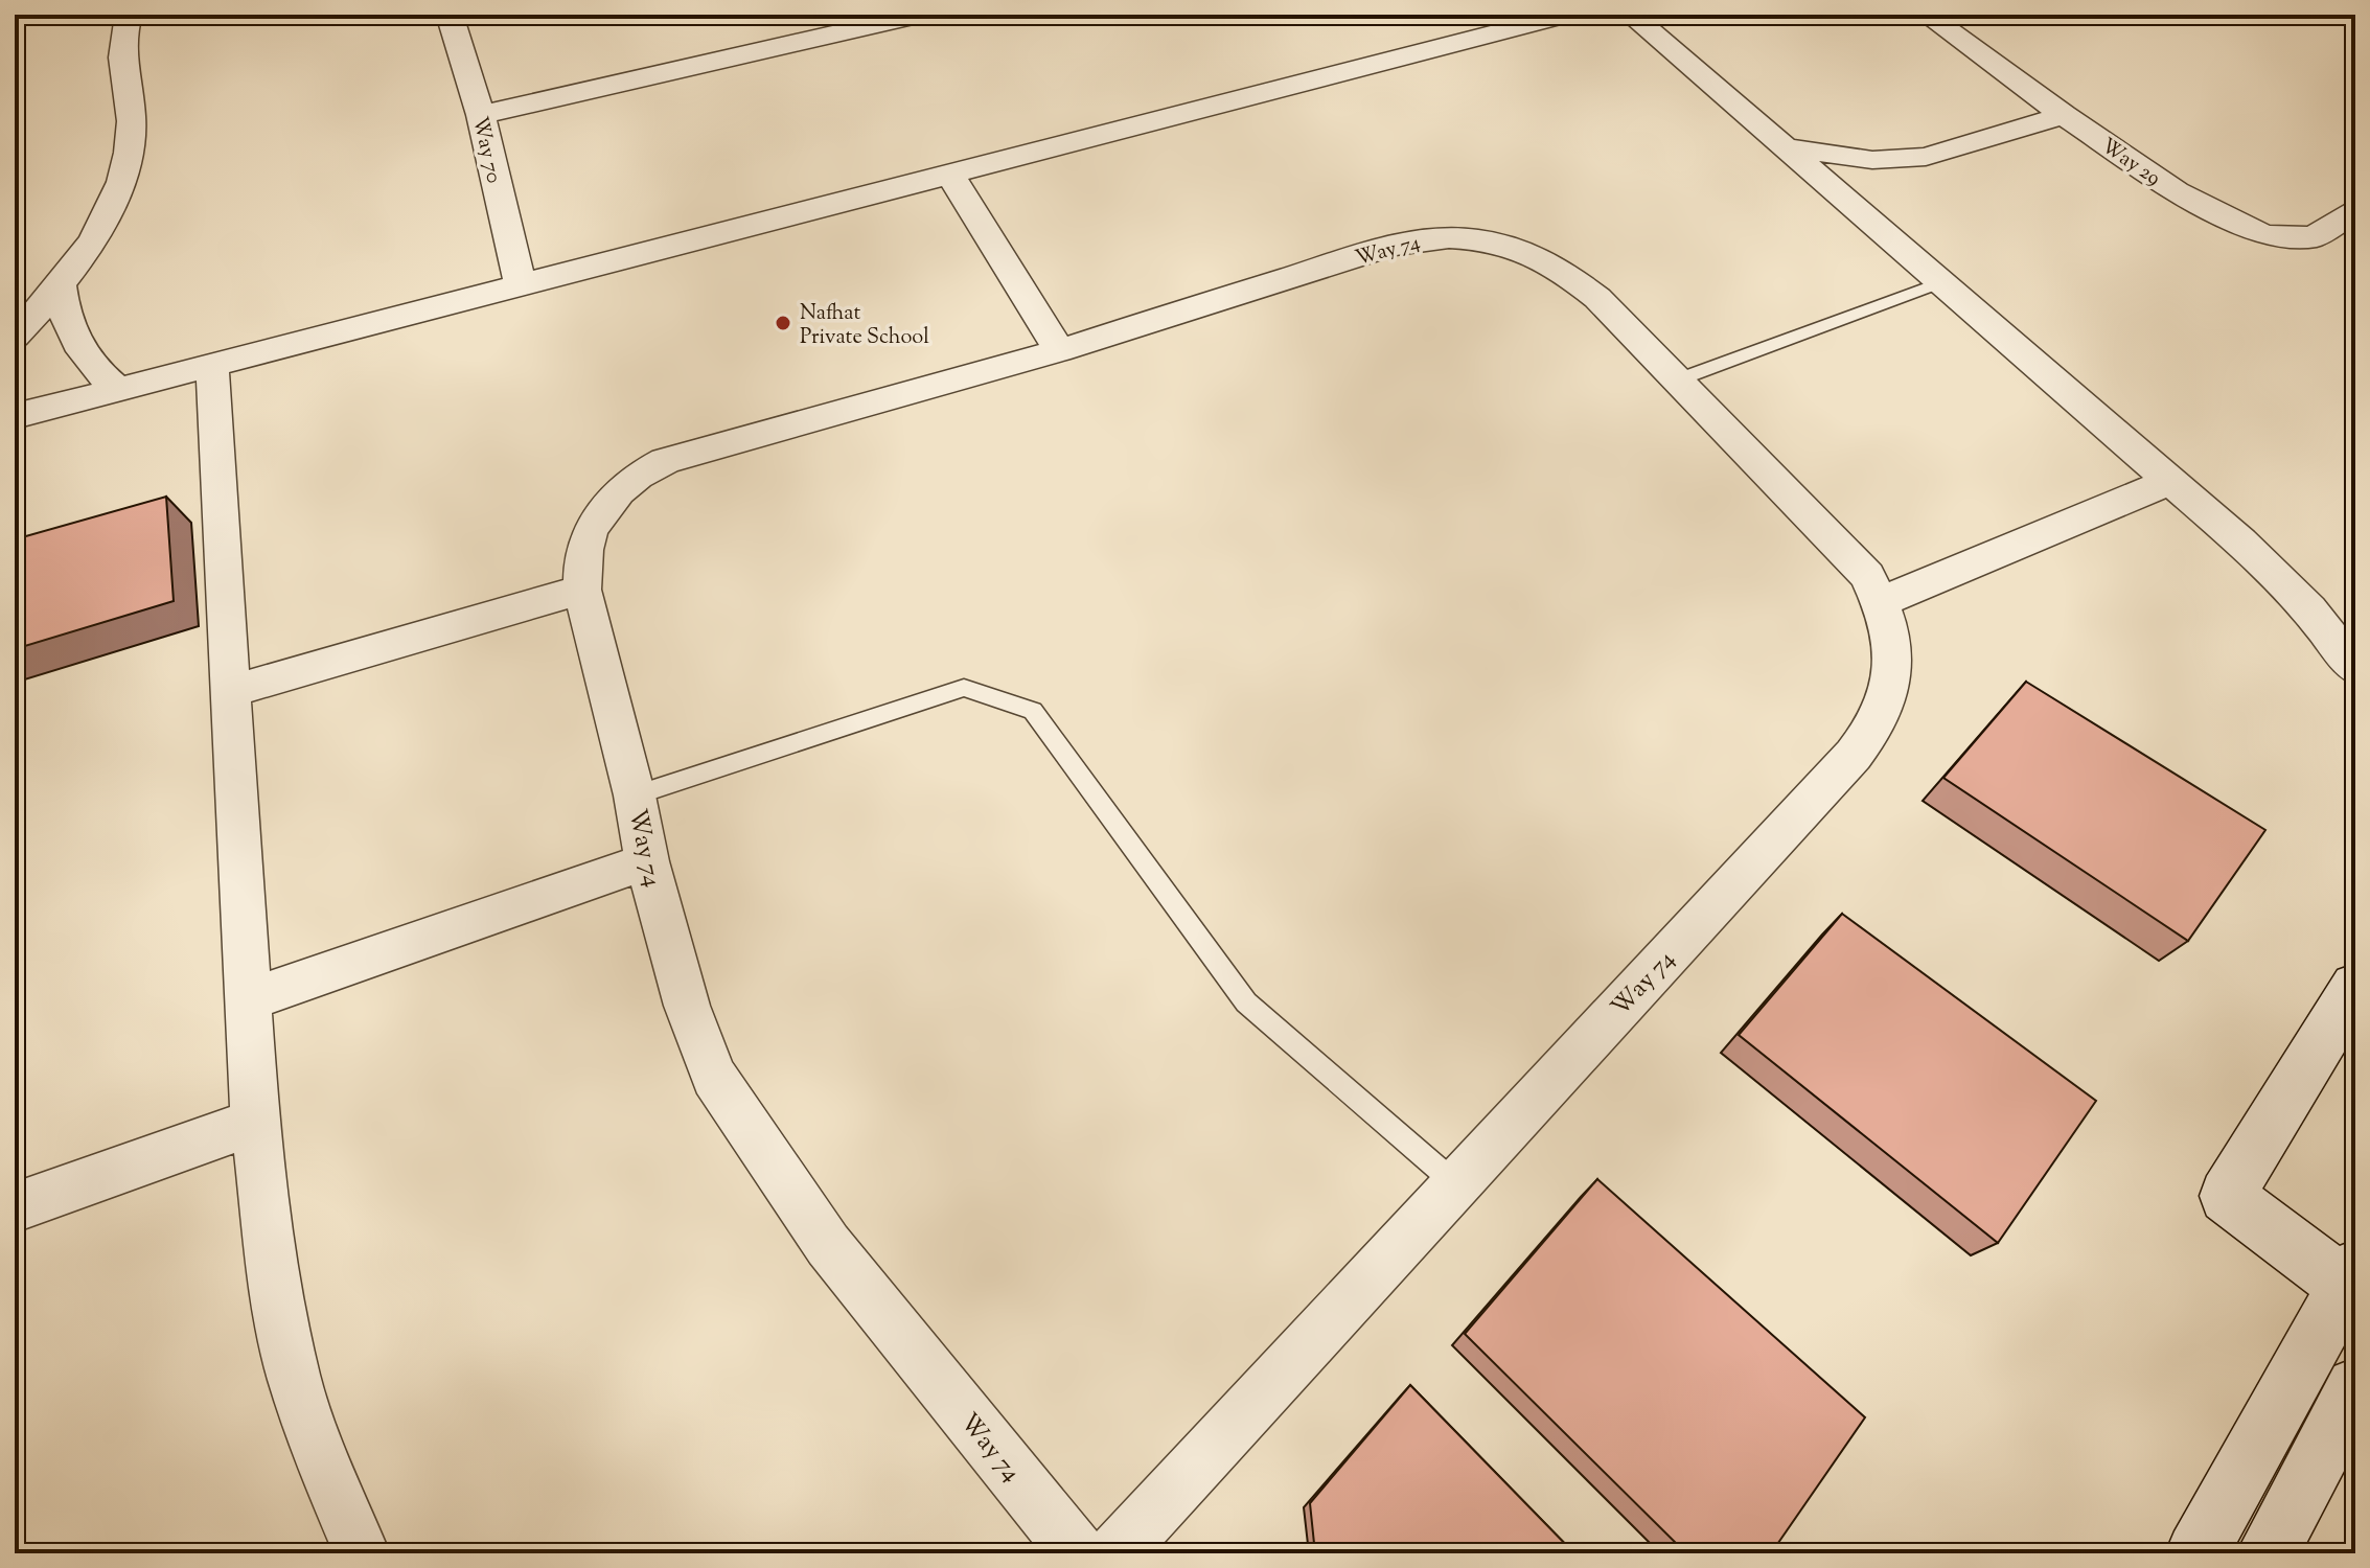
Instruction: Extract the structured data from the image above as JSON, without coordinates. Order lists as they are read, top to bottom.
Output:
{
  "streets": {
    "street": ["Way 70", "Way 29", "Way 74"]
  },
  "places": ["Nafhat Private School"]
}
